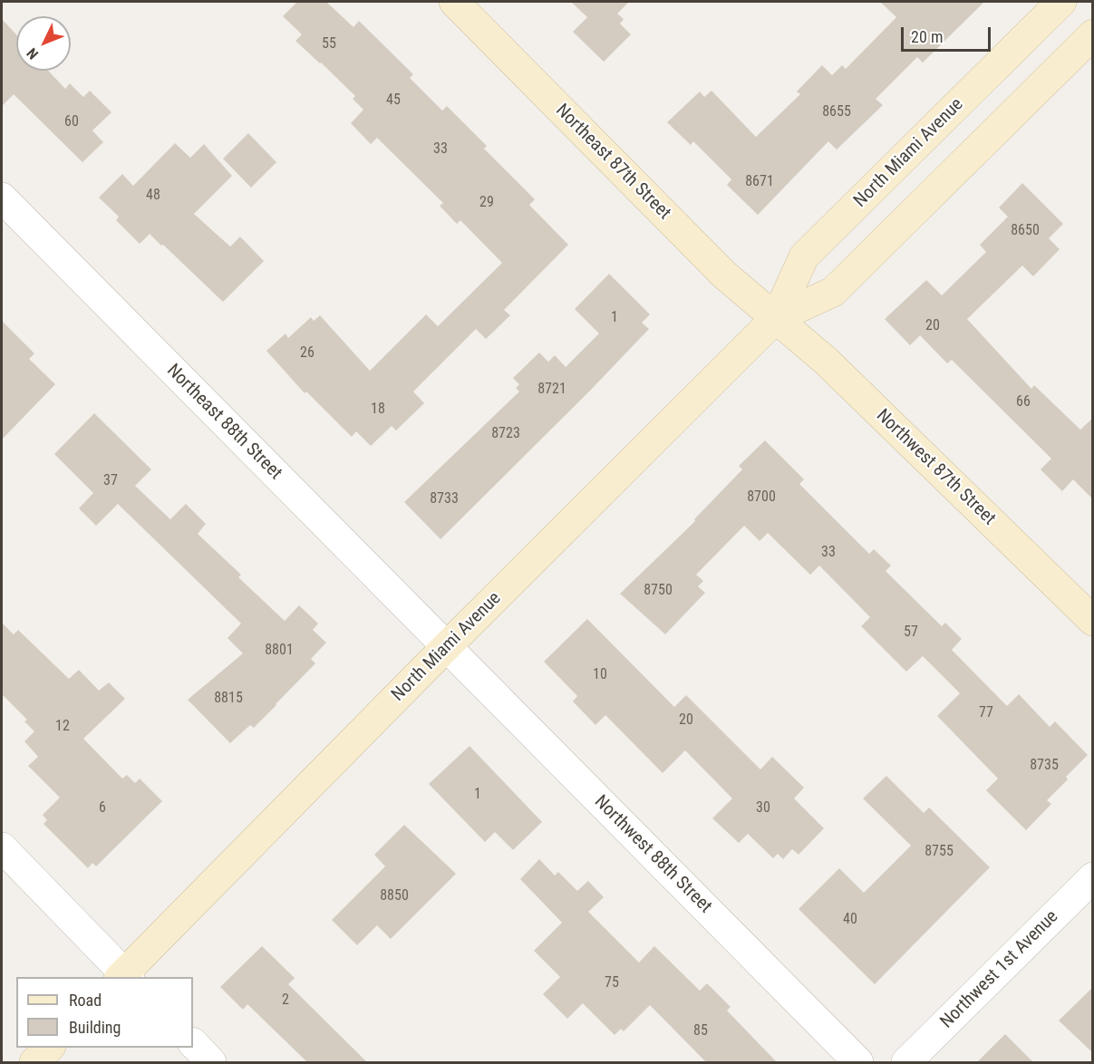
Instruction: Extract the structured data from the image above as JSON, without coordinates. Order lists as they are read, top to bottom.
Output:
{
  "streets": {
    "main road": ["North Miami Avenue", "Northeast 87th Street", "Northwest 87th Street"],
    "street": ["Northeast 88th Street", "Northwest 88th Street", "Northwest 1st Avenue"]
  },
  "crossings": [
    ["North Miami Avenue", "Northeast 87th Street"],
    ["North Miami Avenue", "Northeast 88th Street"],
    ["North Miami Avenue", "Northwest 87th Street"],
    ["North Miami Avenue", "Northwest 88th Street"],
    ["Northeast 87th Street", "Northwest 87th Street"],
    ["Northeast 88th Street", "Northwest 88th Street"]
  ],
  "house_numbers": [
    "55",
    "45",
    "8655",
    "60",
    "33",
    "8671",
    "48",
    "29",
    "8650",
    "1",
    "20",
    "26",
    "8721",
    "66",
    "18",
    "8723",
    "37",
    "8700",
    "8733",
    "33",
    "8750",
    "57",
    "8801",
    "10",
    "8815",
    "77",
    "20",
    "12",
    "8735",
    "1",
    "6",
    "30",
    "8755",
    "8850",
    "40",
    "75",
    "2",
    "85"
  ],
  "legend": ["Road", "Building"],
  "scale_bar": "20 m",
  "north": "bottom left"
}
